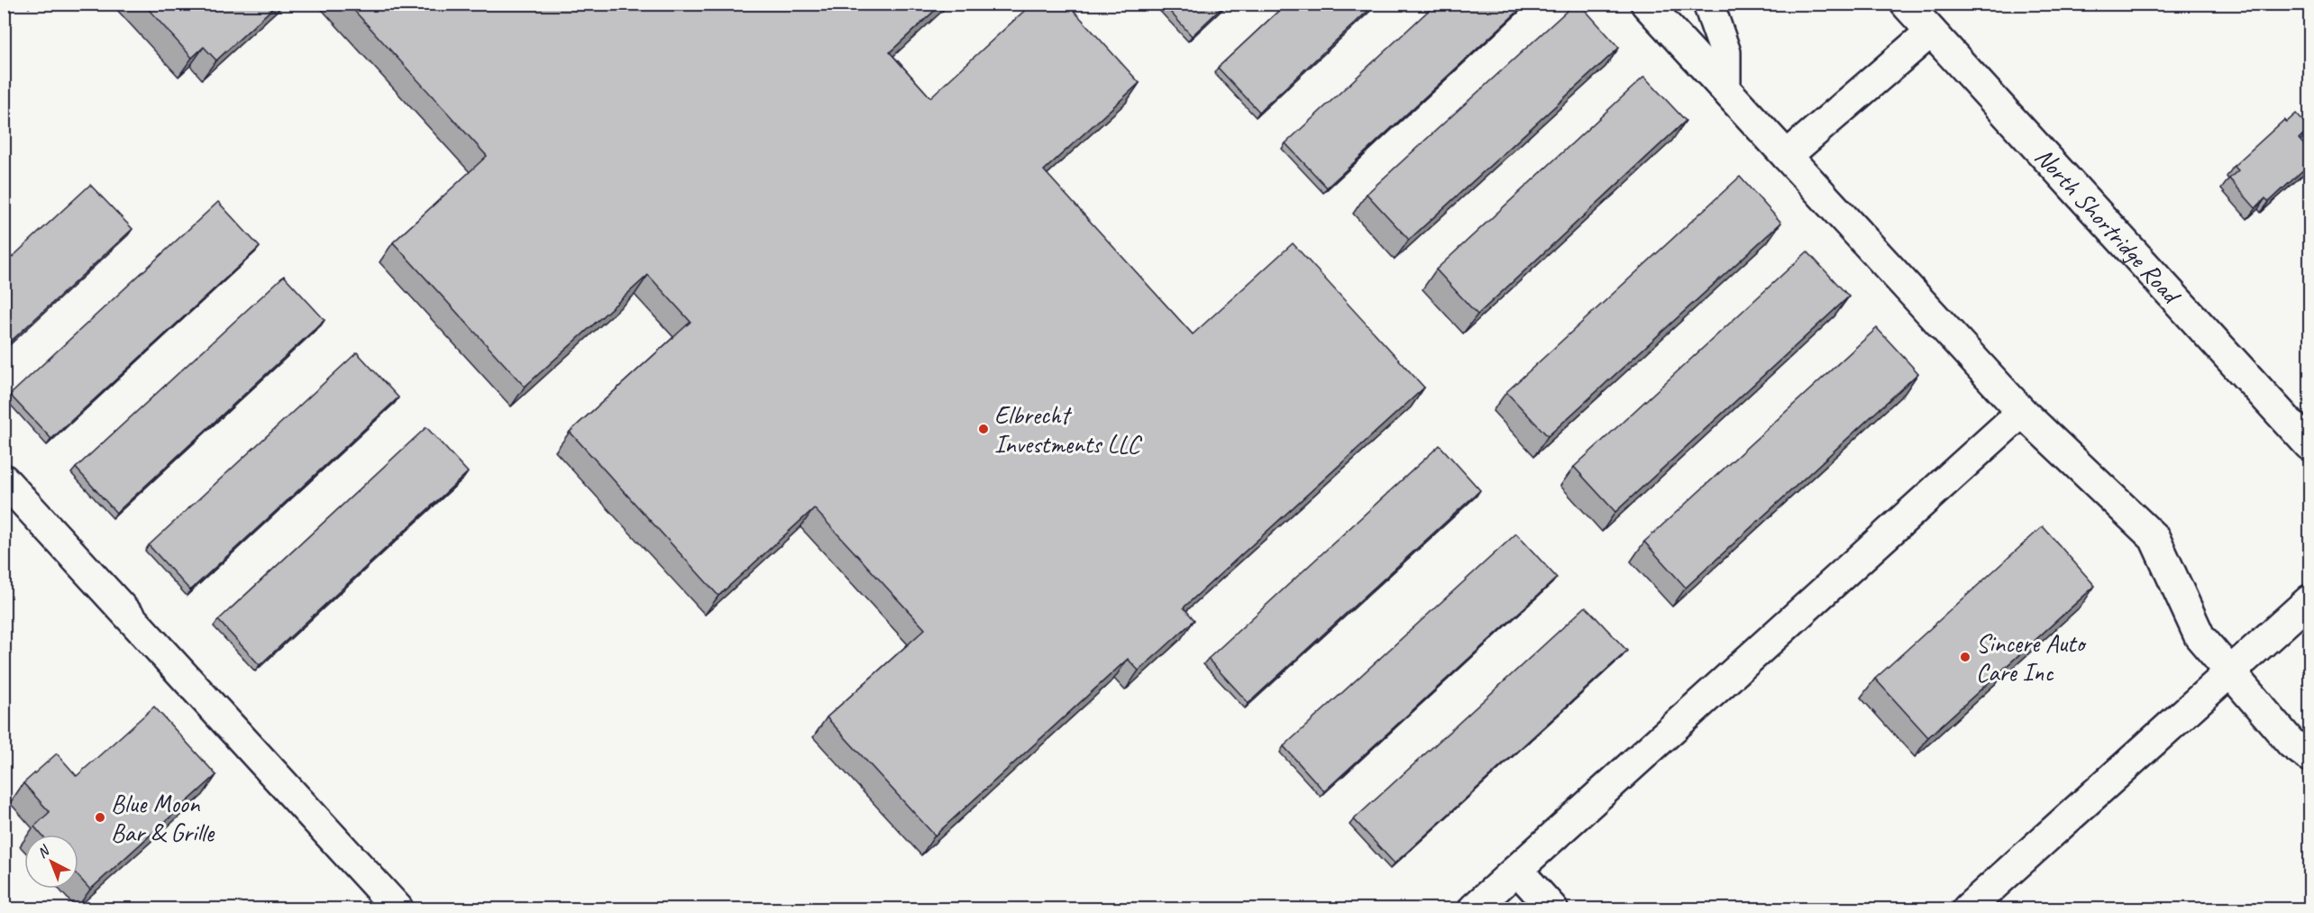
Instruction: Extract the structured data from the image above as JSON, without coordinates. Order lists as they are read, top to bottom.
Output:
{
  "streets": {
    "street": ["North Shortridge Road"]
  },
  "places": ["Elbrecht Investments LLC", "Sincere Auto Care Inc", "Blue Moon Bar & Grille"],
  "north": "top left"
}
